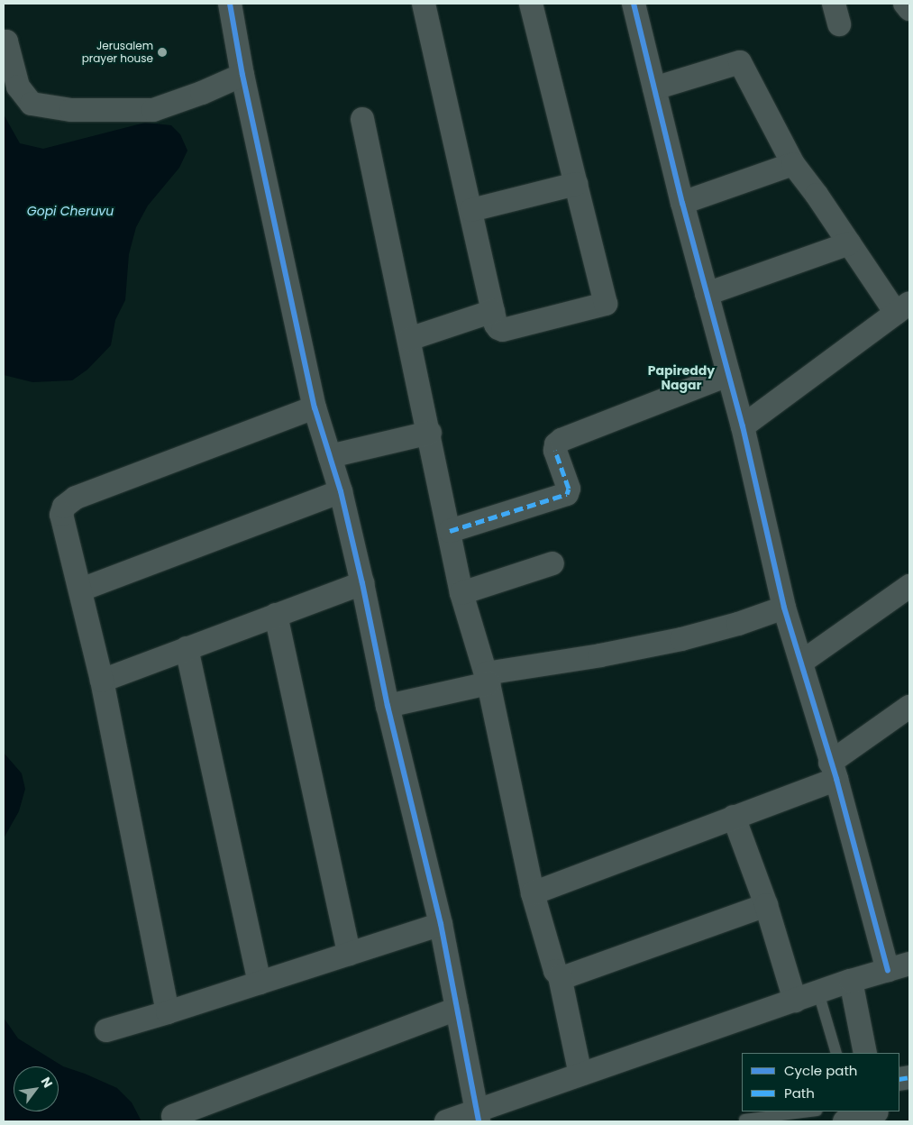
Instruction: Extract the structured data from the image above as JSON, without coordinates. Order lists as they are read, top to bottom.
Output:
{
  "districts": ["Papireddy Nagar"],
  "water": ["Gopi Cheruvu"],
  "places": ["Jerusalem prayer house"],
  "legend": ["Cycle path", "Path"],
  "north": "top right"
}
